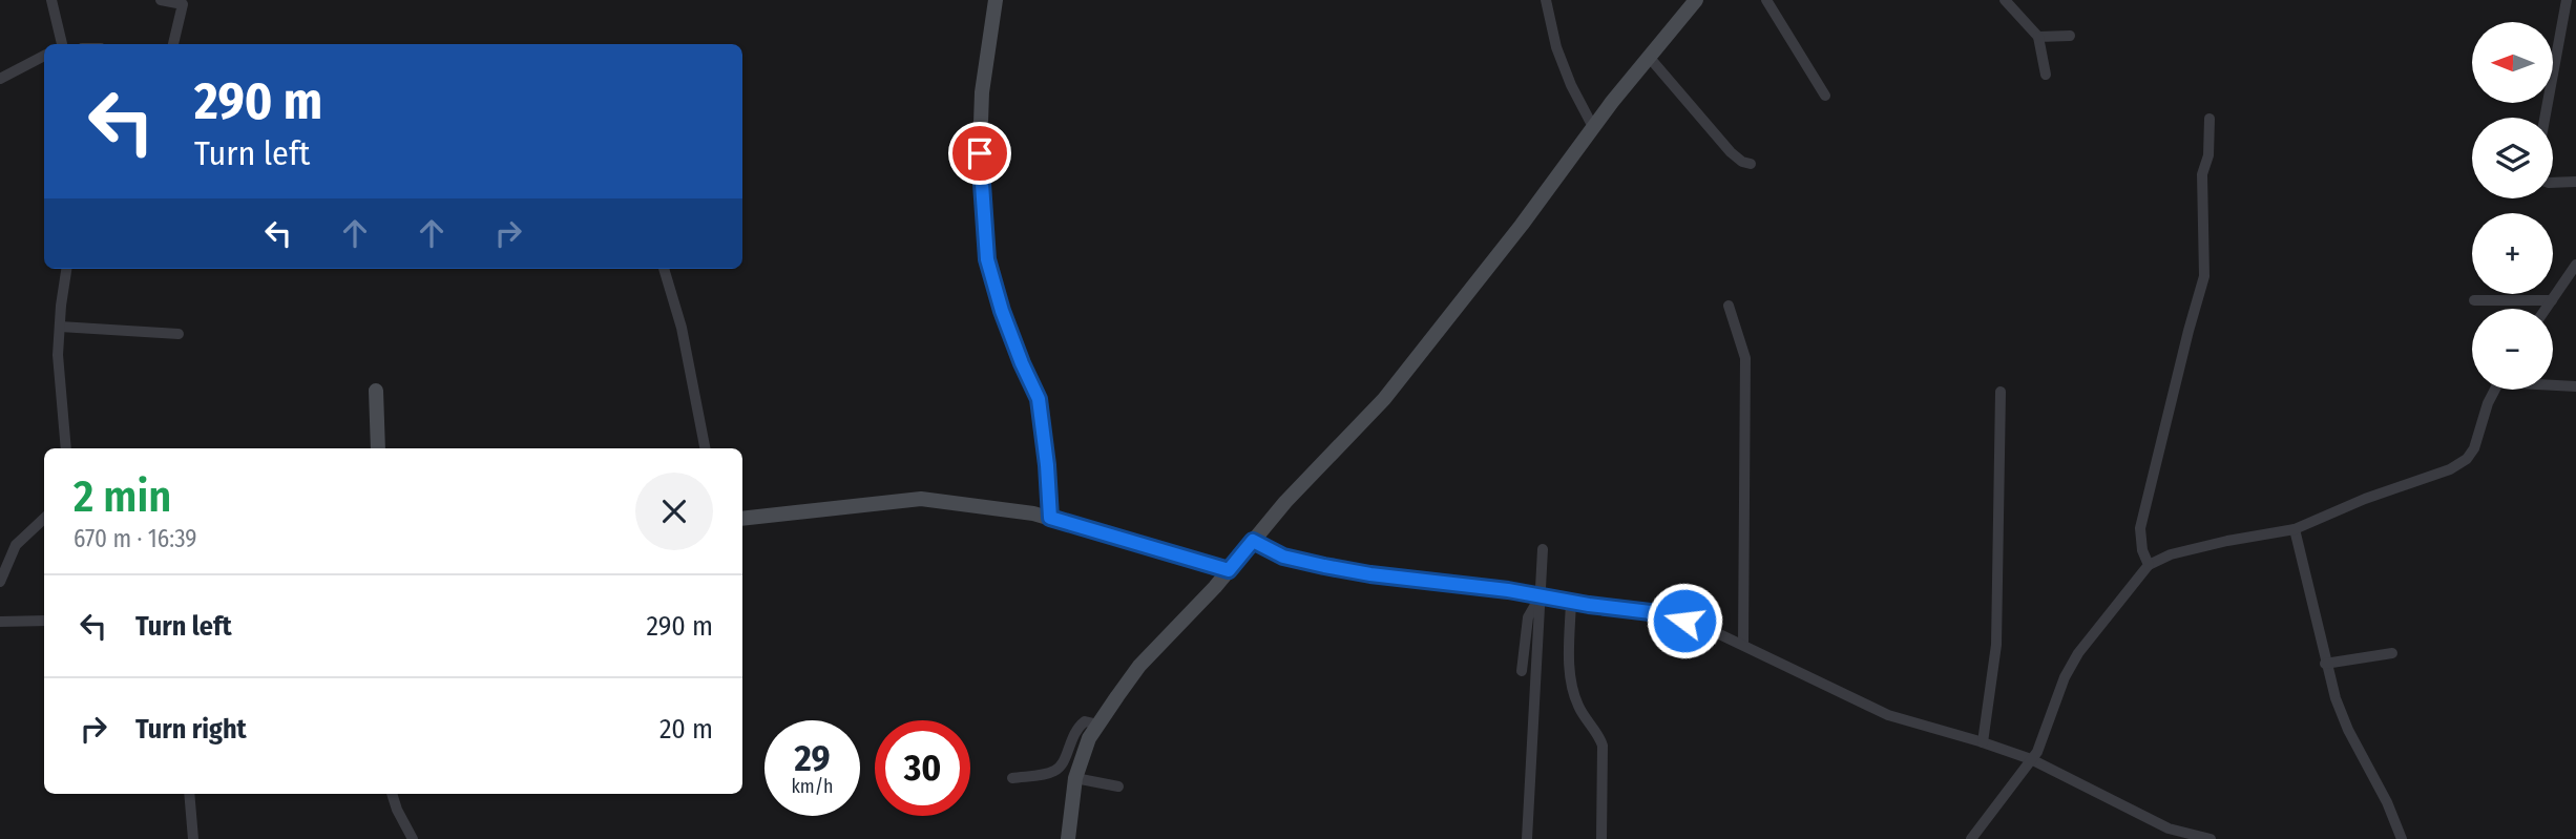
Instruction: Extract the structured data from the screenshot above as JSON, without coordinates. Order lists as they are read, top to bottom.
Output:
{
  "north": "left",
  "page": {
    "map_buttons": ["+", "−"],
    "turn": ["290 m", "Turn left"],
    "heading": ["2 min", "670 m · 16:39"],
    "list": [
      {
        "name": "Turn left",
        "value": "290 m"
      },
      {
        "name": "Turn right",
        "value": "20 m"
      }
    ],
    "speed": "29 km/h",
    "limit": "30"
  }
}
